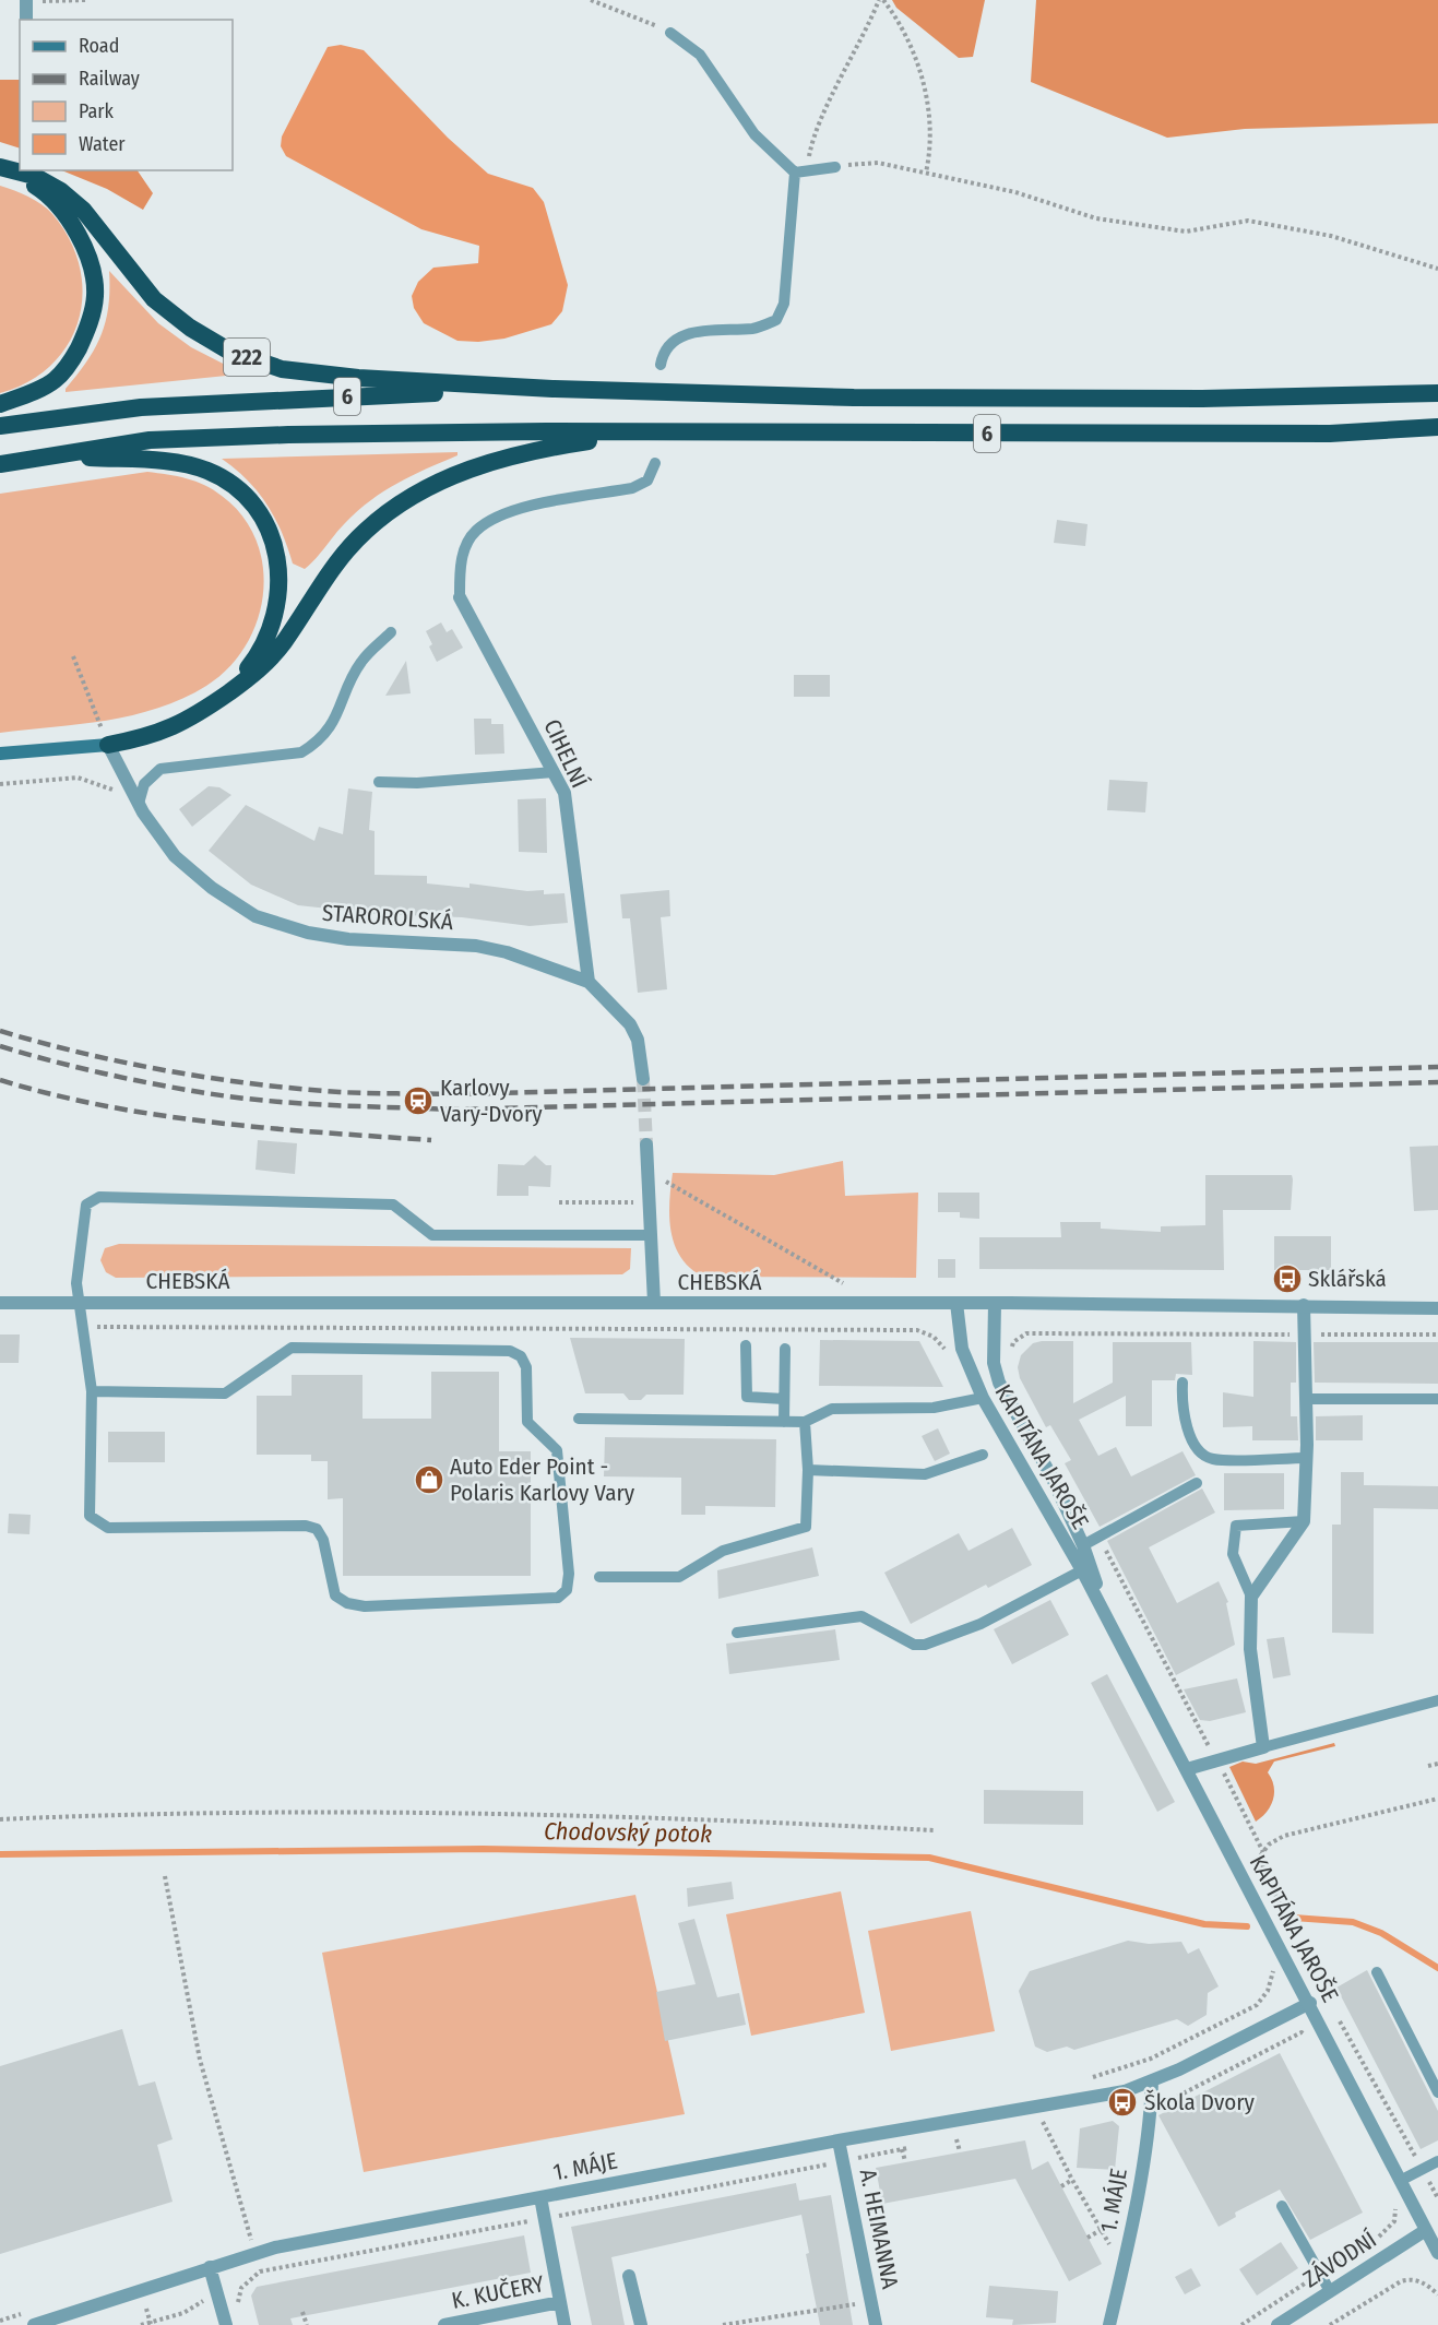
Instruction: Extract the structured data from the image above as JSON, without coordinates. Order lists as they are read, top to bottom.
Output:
{
  "streets": {
    "highway": ["222", "6"],
    "street": [
      "CIHELNÍ",
      "STAROROLSKÁ",
      "CHEBSKÁ",
      "KAPITÁNA JAROŠE",
      "1. MÁJE",
      "A. HEIMANNA",
      "ZÁVODNÍ",
      "K. KUČERY"
    ]
  },
  "crossings": [
    ["222", "6"],
    ["CIHELNÍ", "STAROROLSKÁ"],
    ["CHEBSKÁ", "KAPITÁNA JAROŠE"],
    ["KAPITÁNA JAROŠE", "1. MÁJE"],
    ["KAPITÁNA JAROŠE", "ZÁVODNÍ"],
    ["1. MÁJE", "A. HEIMANNA"],
    ["1. MÁJE", "K. KUČERY"]
  ],
  "water": ["Chodovský potok"],
  "places": {
    "station": ["Karlovy Vary-Dvory"],
    "bus stop": ["Sklářská", "Škola Dvory"],
    "shop": ["Auto Eder Point - Polaris Karlovy Vary"]
  },
  "legend": [
    "Road",
    "Railway",
    "Park",
    "Water"
  ]
}
